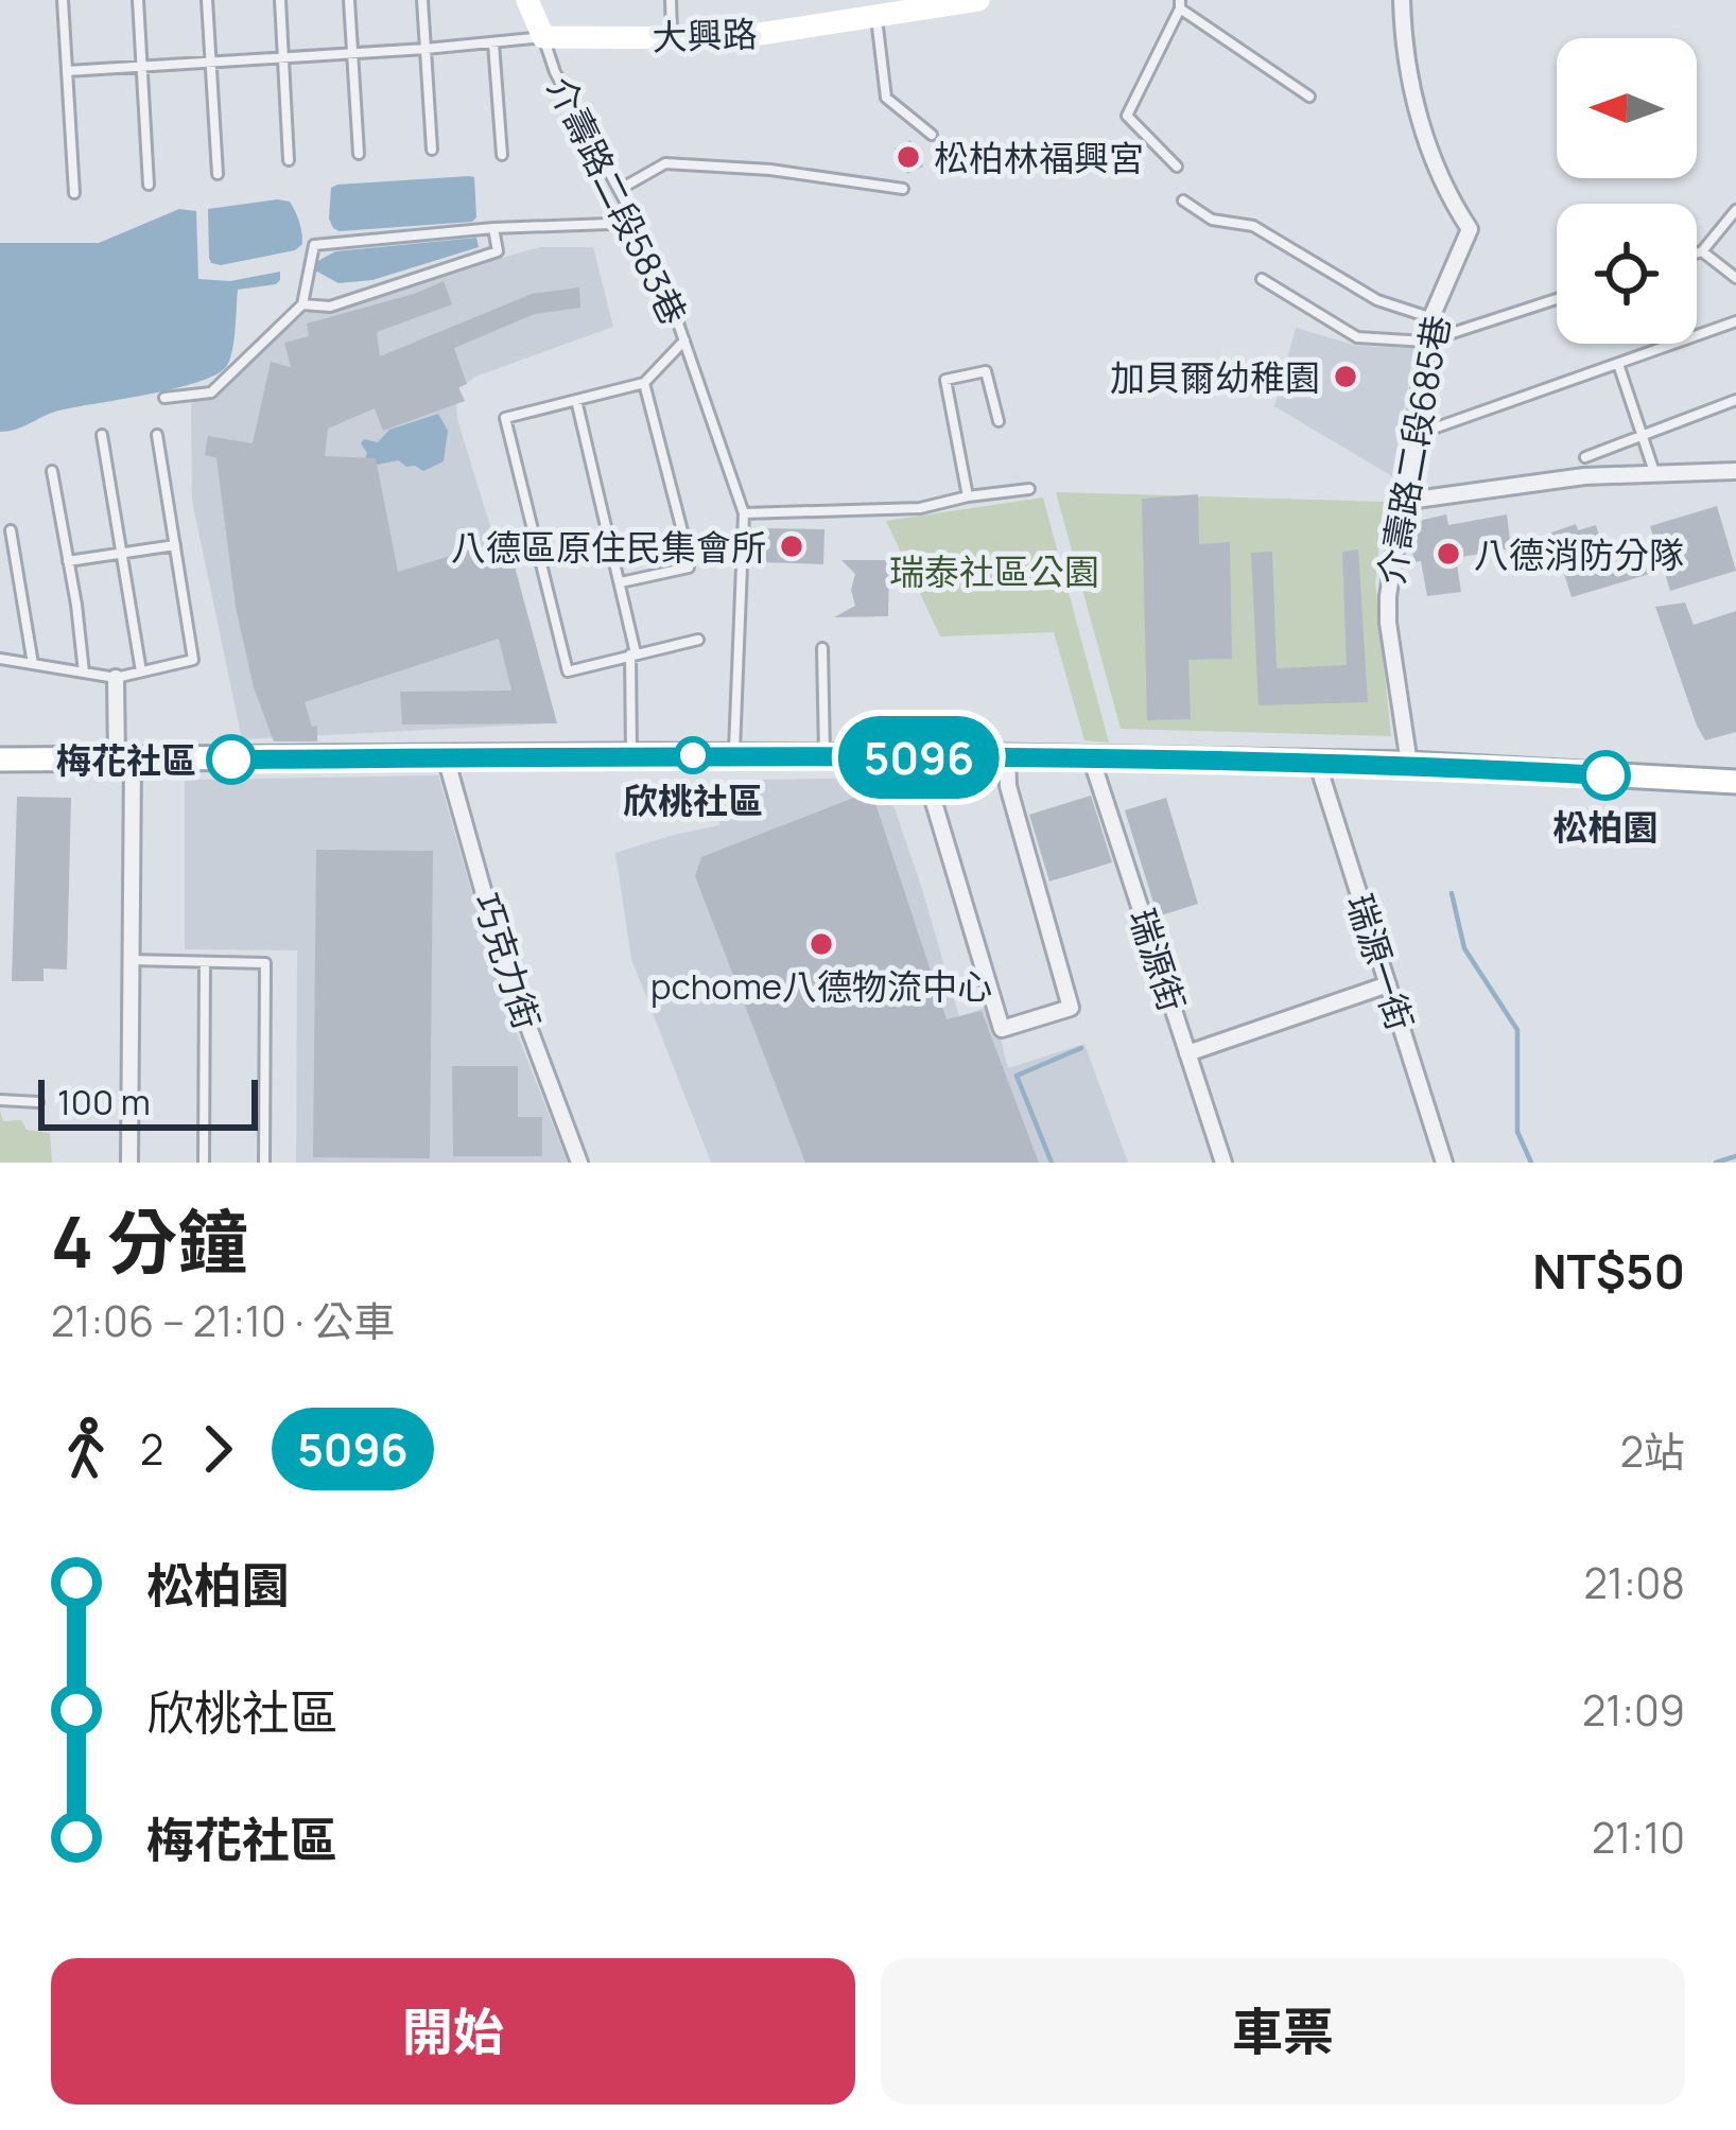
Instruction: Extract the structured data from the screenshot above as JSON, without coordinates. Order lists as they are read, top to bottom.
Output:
{
  "streets": {
    "main road": ["大興路"],
    "street": [
      "介壽路二段685巷",
      "瑞源街",
      "巧克力街",
      "瑞源一街"
    ],
    "lane": ["介壽路二段583巷"]
  },
  "crossings": [
    ["大興路", "介壽路二段583巷"]
  ],
  "parks": ["瑞泰社區公園"],
  "places": [
    "松柏林福興宮",
    "加貝爾幼稚園",
    "八德區原住民集會所",
    "八德消防分隊",
    "欣桃社區",
    "梅花社區",
    "松柏園",
    "pchome八德物流中心"
  ],
  "lines": ["bus line 5096"],
  "scale_bar": "100 m",
  "north": "left",
  "page": {
    "on_map": "5096",
    "scale": "100 m",
    "heading": ["4 分鐘", "21:06 – 21:10 · 公車", "NT$50"],
    "legs": ["2", "5096", "2站"],
    "list": [
      {
        "name": "松柏園",
        "value": "21:08"
      },
      {
        "name": "欣桃社區",
        "value": "21:09"
      },
      {
        "name": "梅花社區",
        "value": "21:10"
      }
    ],
    "buttons": ["開始", "車票"]
  }
}
